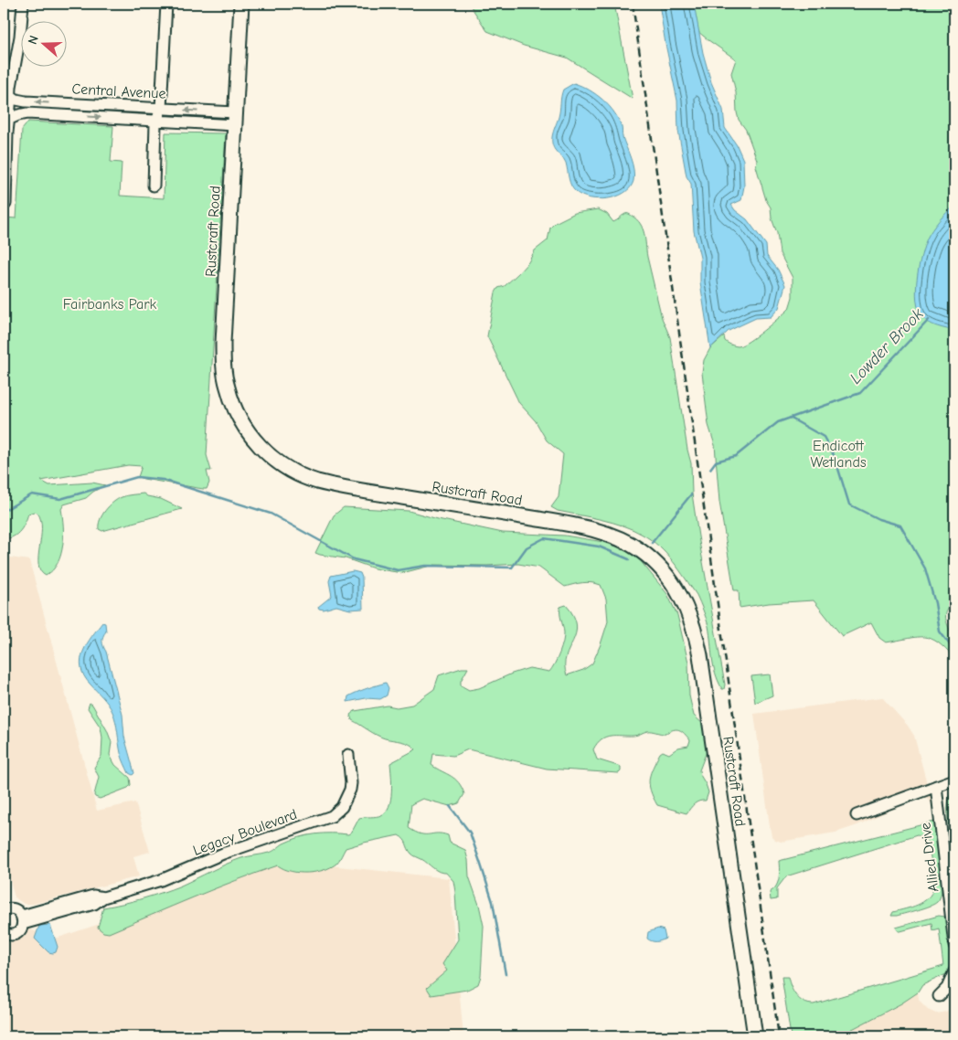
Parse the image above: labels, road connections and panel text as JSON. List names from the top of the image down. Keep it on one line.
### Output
{"streets":{"main road":["Rustcraft Road"],"street":["Central Avenue","Legacy Boulevard","Allied Drive"]},"crossings":[["Central Avenue","Rustcraft Road"]],"water":["Lowder Brook"],"parks":["Fairbanks Park","Endicott Wetlands"],"north":"left"}
